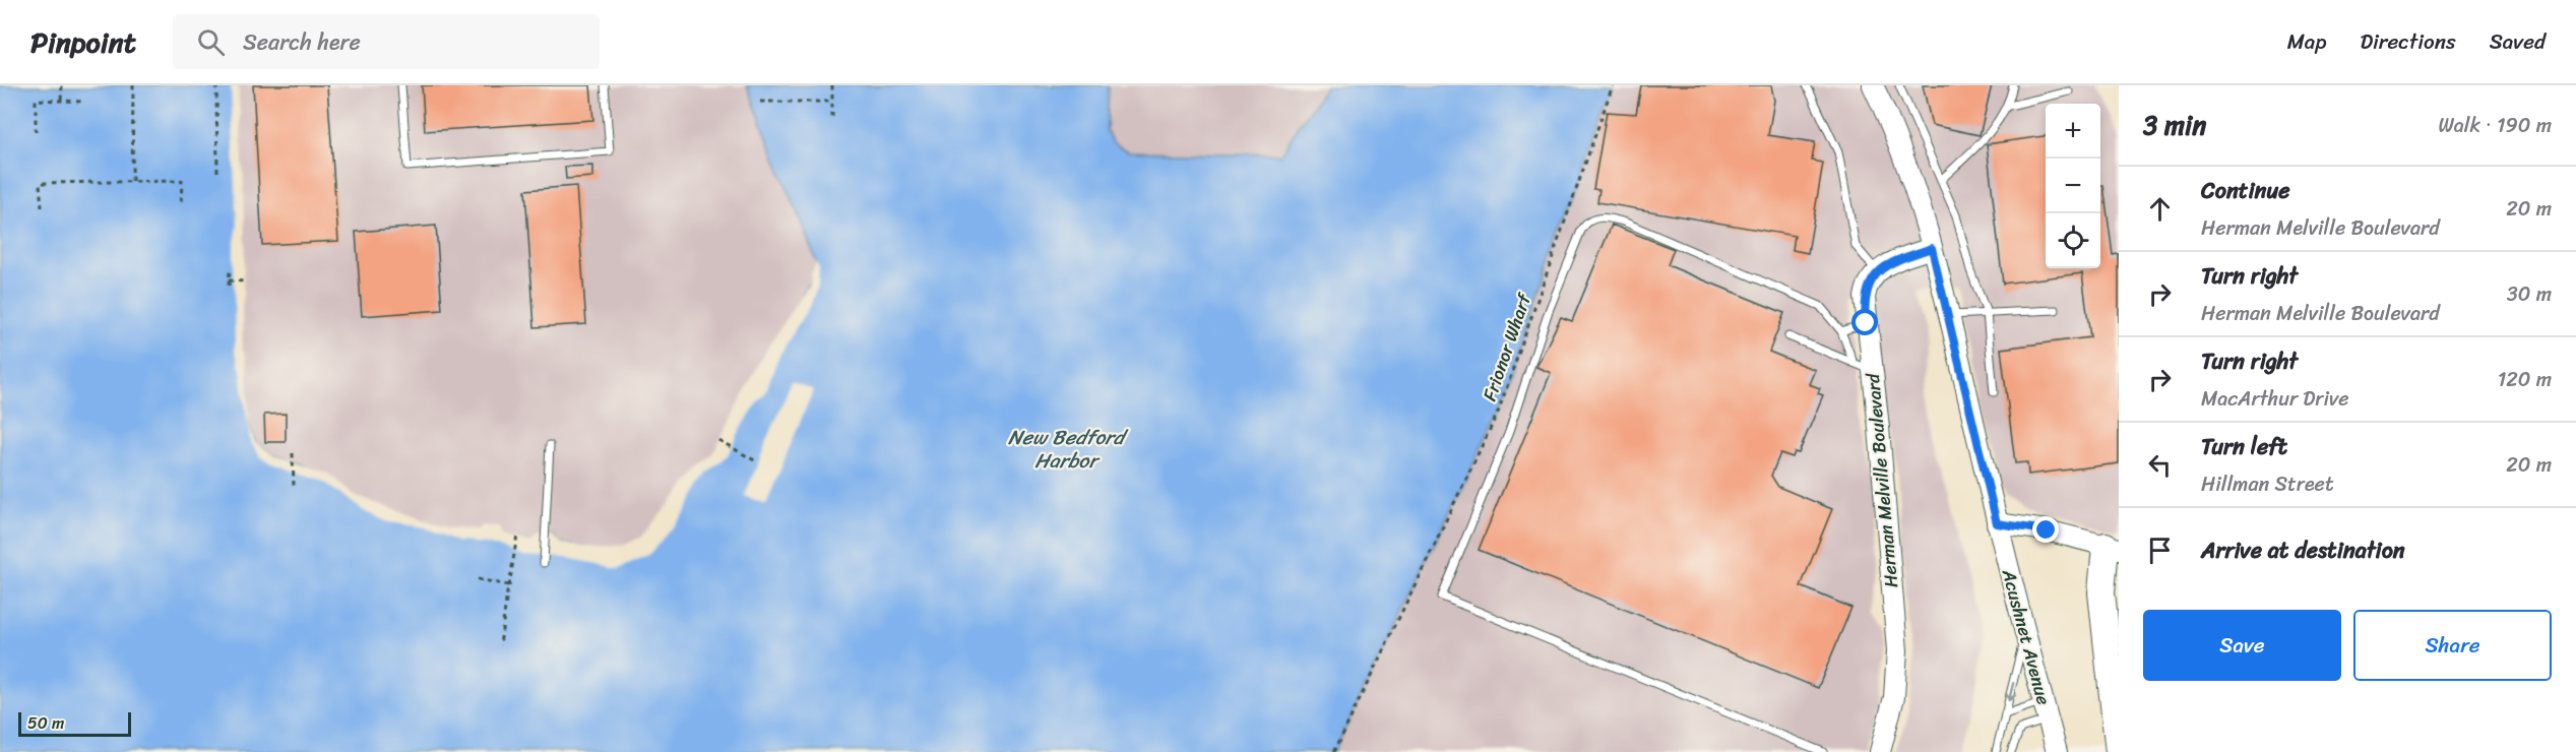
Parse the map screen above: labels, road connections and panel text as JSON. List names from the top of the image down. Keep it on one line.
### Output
{"streets":{"street":["Herman Melville Boulevard","Acushnet Avenue"],"path":["Frionor Wharf"]},"water":["New Bedford Harbor"],"scale_bar":"50 m","page":{"header":"Pinpoint","search":"Search here","nav":["Map","Directions","Saved"],"heading":["3 min","Walk · 190 m"],"map_buttons":["+","−"],"list":[["Continue","Herman Melville Boulevard","20 m"],["Turn right","Herman Melville Boulevard","30 m"],["Turn right","MacArthur Drive","120 m"],["Turn left","Hillman Street","20 m"],"Arrive at destination"],"buttons":["Save","Share"],"scale":"50 m"}}
